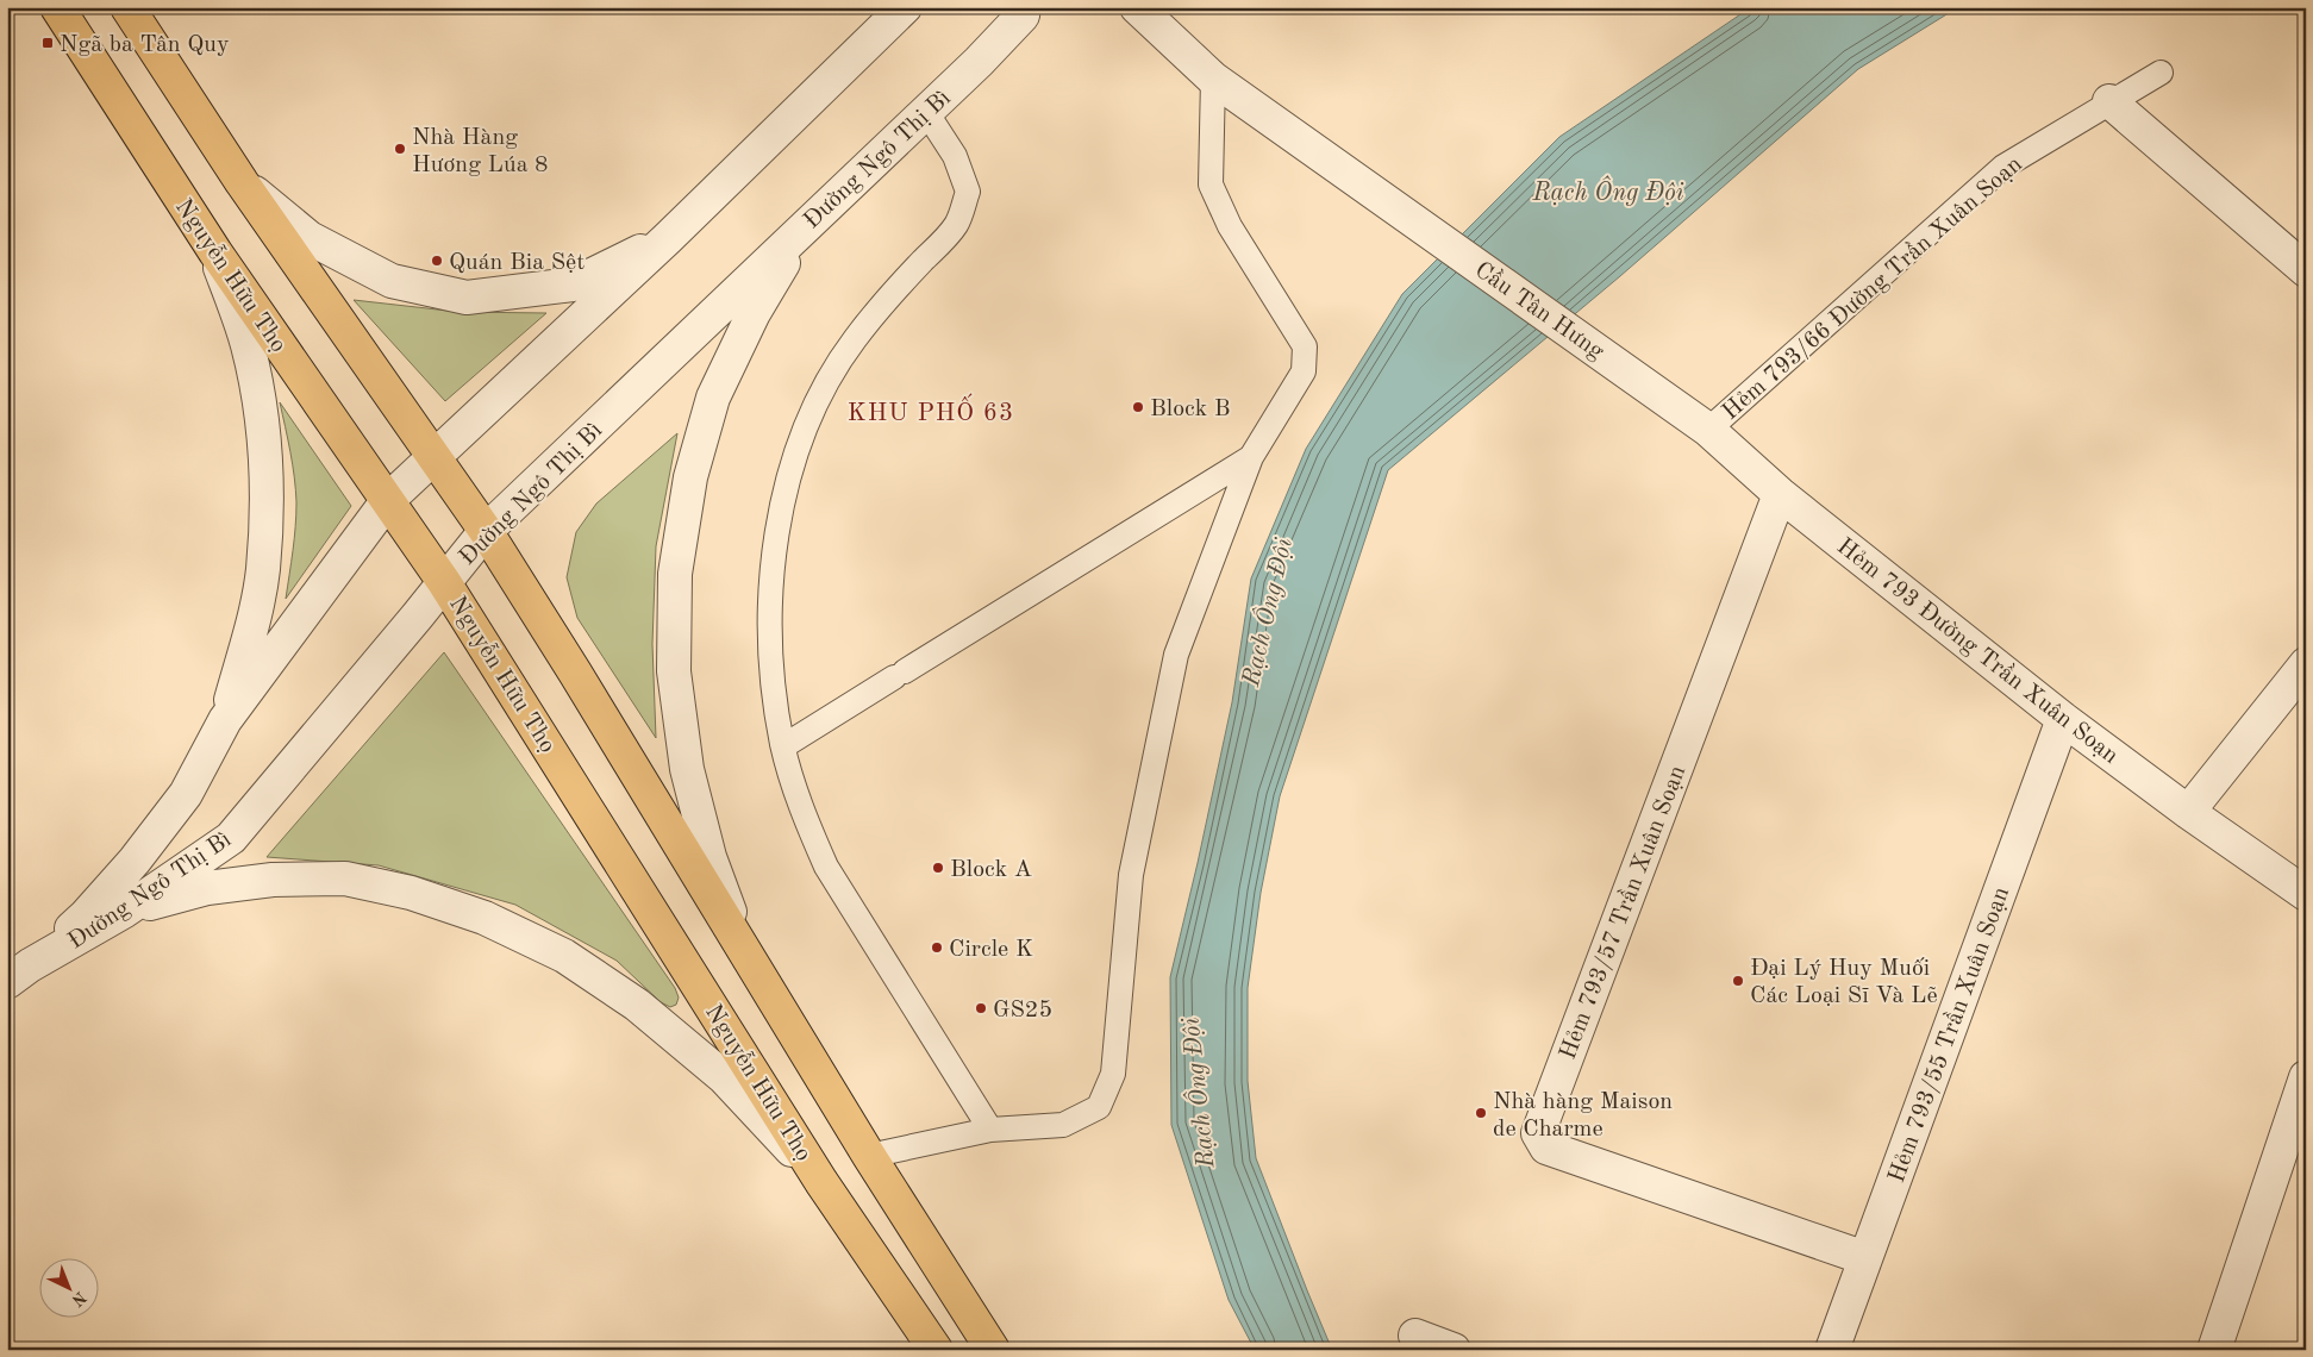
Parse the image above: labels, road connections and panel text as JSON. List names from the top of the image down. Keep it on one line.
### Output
{"streets":{"main road":["Nguyễn Hữu Thọ"],"street":["Đường Ngô Thị Bì","Cầu Tân Hưng","Hẻm 793 Đường Trần Xuân Soạn","Hẻm 793/57 Trần Xuân Soạn","Hẻm 793/55 Trần Xuân Soạn"],"lane":["Hẻm 793/66 Đường Trần Xuân Soạn"]},"crossings":[["Đường Ngô Thị Bì","Nguyễn Hữu Thọ"],["Hẻm 793/66 Đường Trần Xuân Soạn","Hẻm 793 Đường Trần Xuân Soạn"],["Cầu Tân Hưng","Hẻm 793 Đường Trần Xuân Soạn"],["Hẻm 793 Đường Trần Xuân Soạn","Hẻm 793/57 Trần Xuân Soạn"],["Hẻm 793 Đường Trần Xuân Soạn","Hẻm 793/55 Trần Xuân Soạn"],["Hẻm 793/57 Trần Xuân Soạn","Hẻm 793/55 Trần Xuân Soạn"]],"districts":["KHU PHỐ 63"],"water":["Rạch Ông Đội"],"places":{"transit":["Ngã ba Tân Quy"],"other":["Nhà Hàng Hương Lúa 8","Quán Bia Sệt","Block B","Block A","Circle K","Đại Lý Huy Muối Các Loại Sĩ Và Lẽ","GS25","Nhà hàng Maison de Charme"]},"north":"bottom right"}
